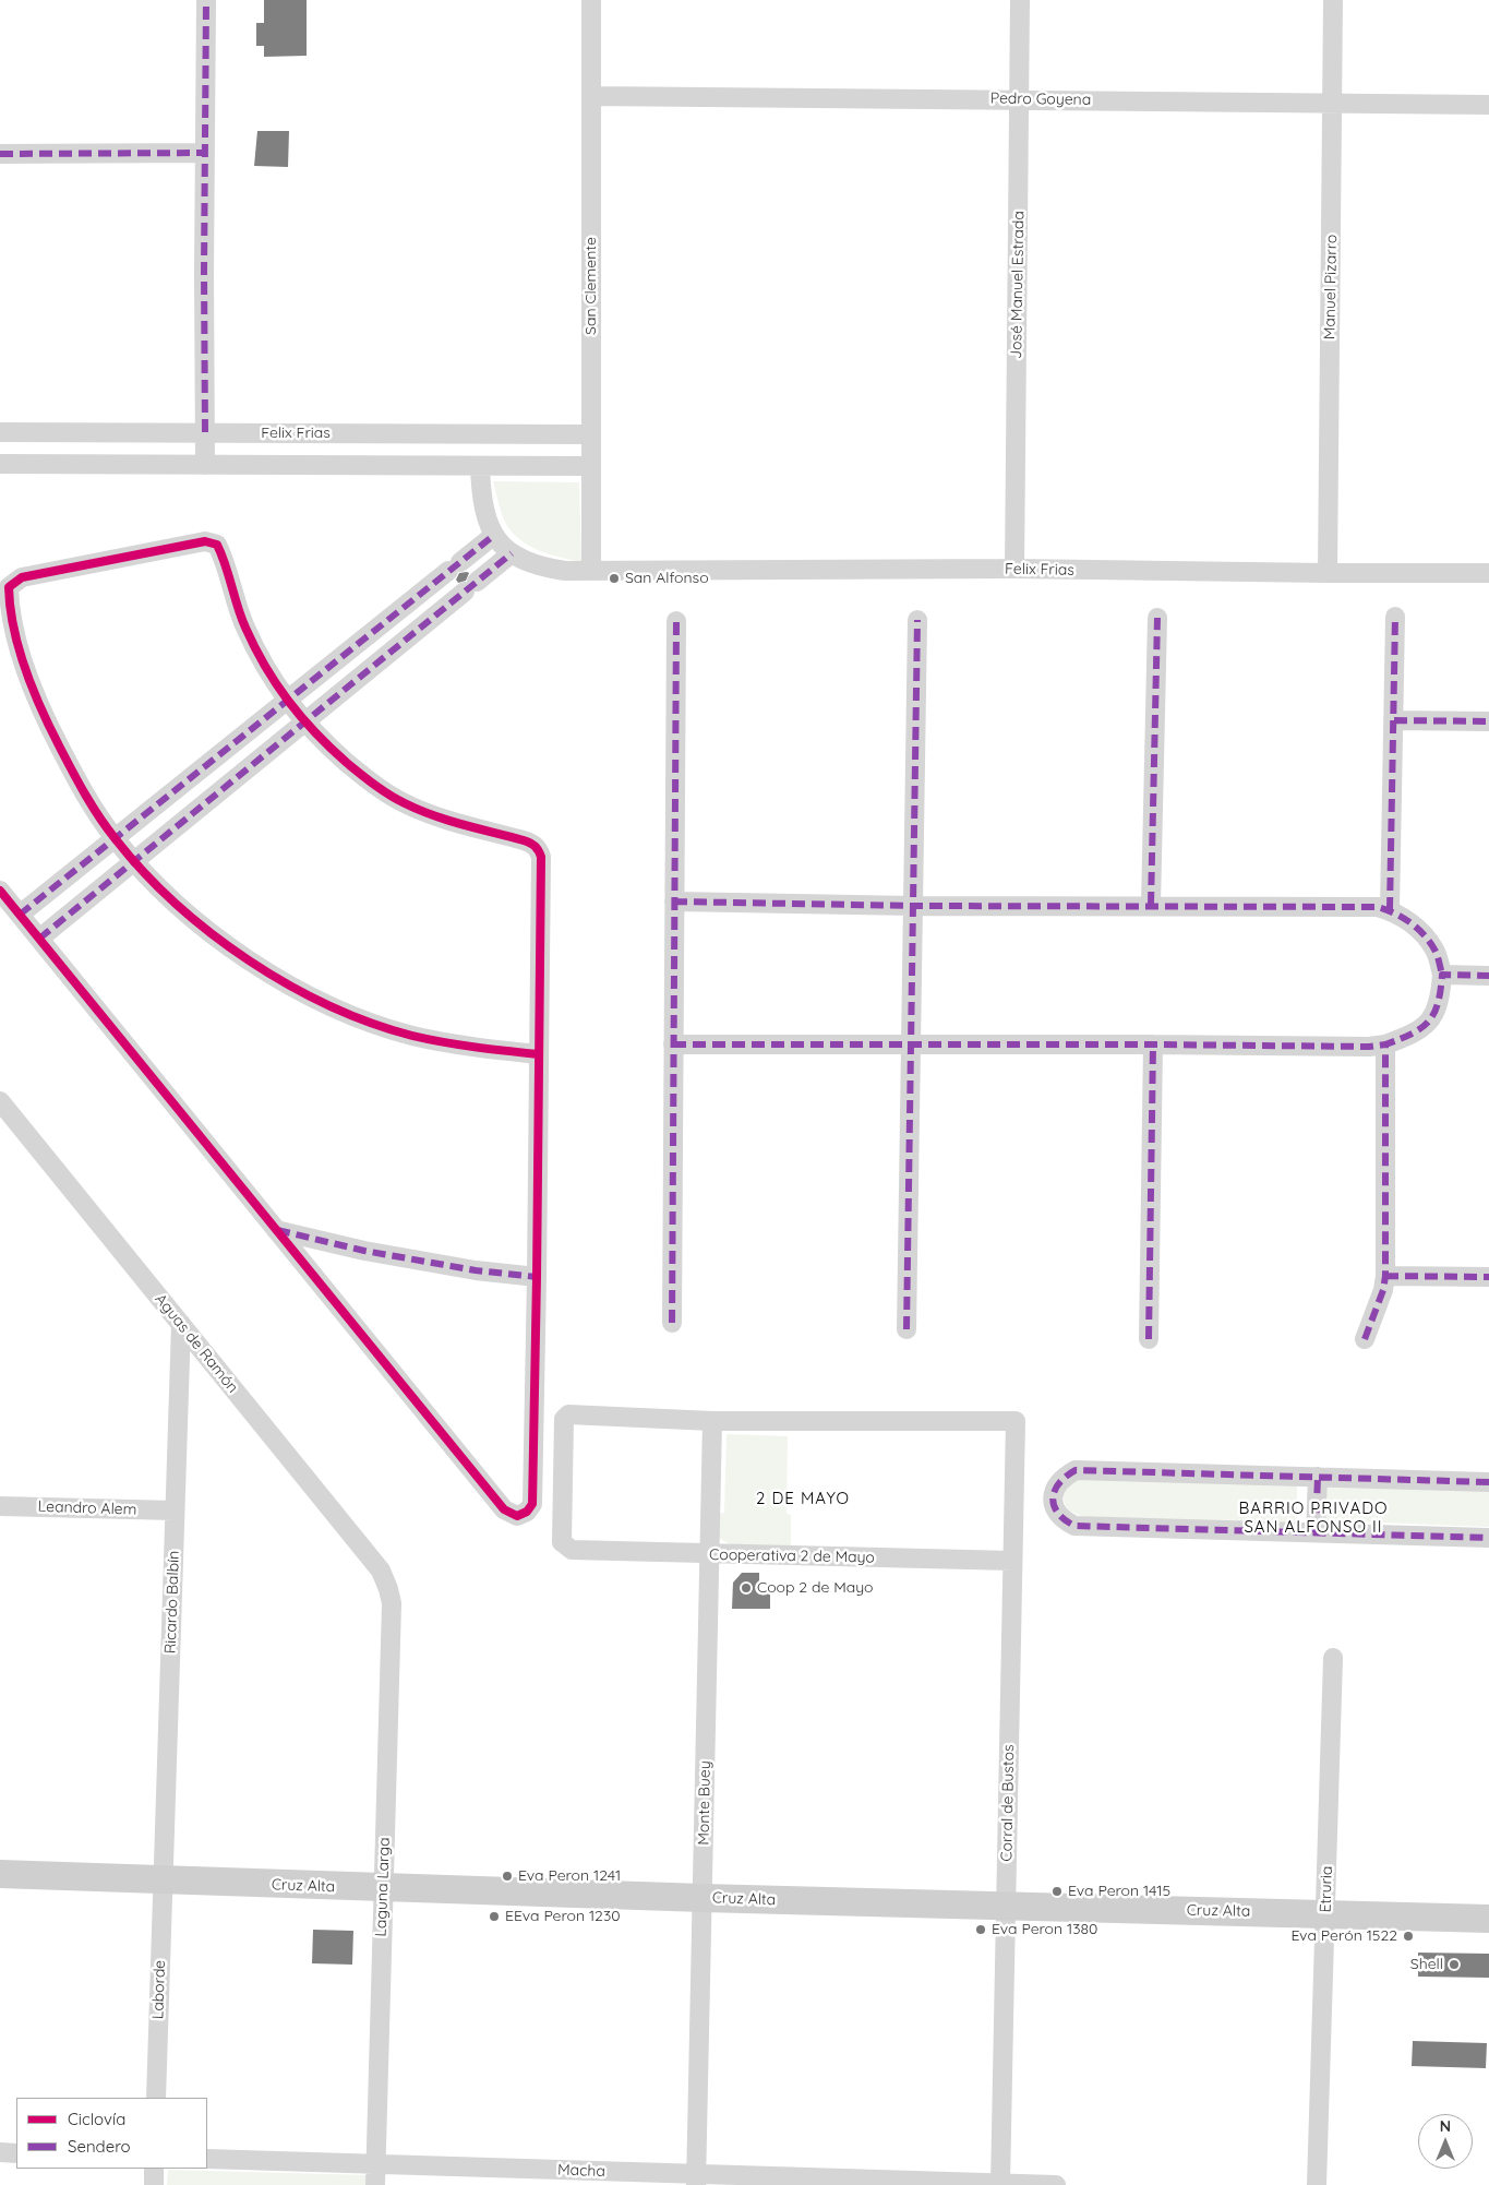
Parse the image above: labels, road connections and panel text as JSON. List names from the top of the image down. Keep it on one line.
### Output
{"streets":{"main road":["Cruz Alta"],"street":["Pedro Goyena","José Manuel Estrada","San Clemente","Manuel Pizarro","Felix Frias","Aguas de Ramón","Leandro Alem","Cooperativa 2 de Mayo","Ricardo Balbín","Monte Buey","Corral de Bustos","Laguna Larga","Etruria","Laborde","Macha"]},"crossings":[["Pedro Goyena","José Manuel Estrada"],["Pedro Goyena","San Clemente"],["Pedro Goyena","Manuel Pizarro"],["José Manuel Estrada","Felix Frias"],["San Clemente","Felix Frias"],["Manuel Pizarro","Felix Frias"],["Aguas de Ramón","Ricardo Balbín"],["Aguas de Ramón","Laguna Larga"],["Leandro Alem","Ricardo Balbín"],["Cooperativa 2 de Mayo","Monte Buey"],["Cooperativa 2 de Mayo","Corral de Bustos"],["Ricardo Balbín","Cruz Alta"],["Ricardo Balbín","Laborde"],["Monte Buey","Corral de Bustos"],["Monte Buey","Cruz Alta"],["Monte Buey","Macha"],["Corral de Bustos","Cruz Alta"],["Corral de Bustos","Macha"],["Cruz Alta","Laguna Larga"],["Cruz Alta","Etruria"],["Cruz Alta","Laborde"],["Laguna Larga","Macha"]],"districts":["2 DE MAYO","BARRIO PRIVADO SAN ALFONSO II"],"places":["San Alfonso","Coop 2 de Mayo","Eva Peron 1241","Eva Peron 1415","EEva Peron 1230","Eva Peron 1380","Eva Perón 1522","Shell"],"legend":["Ciclovía","Sendero"],"north":"top"}
